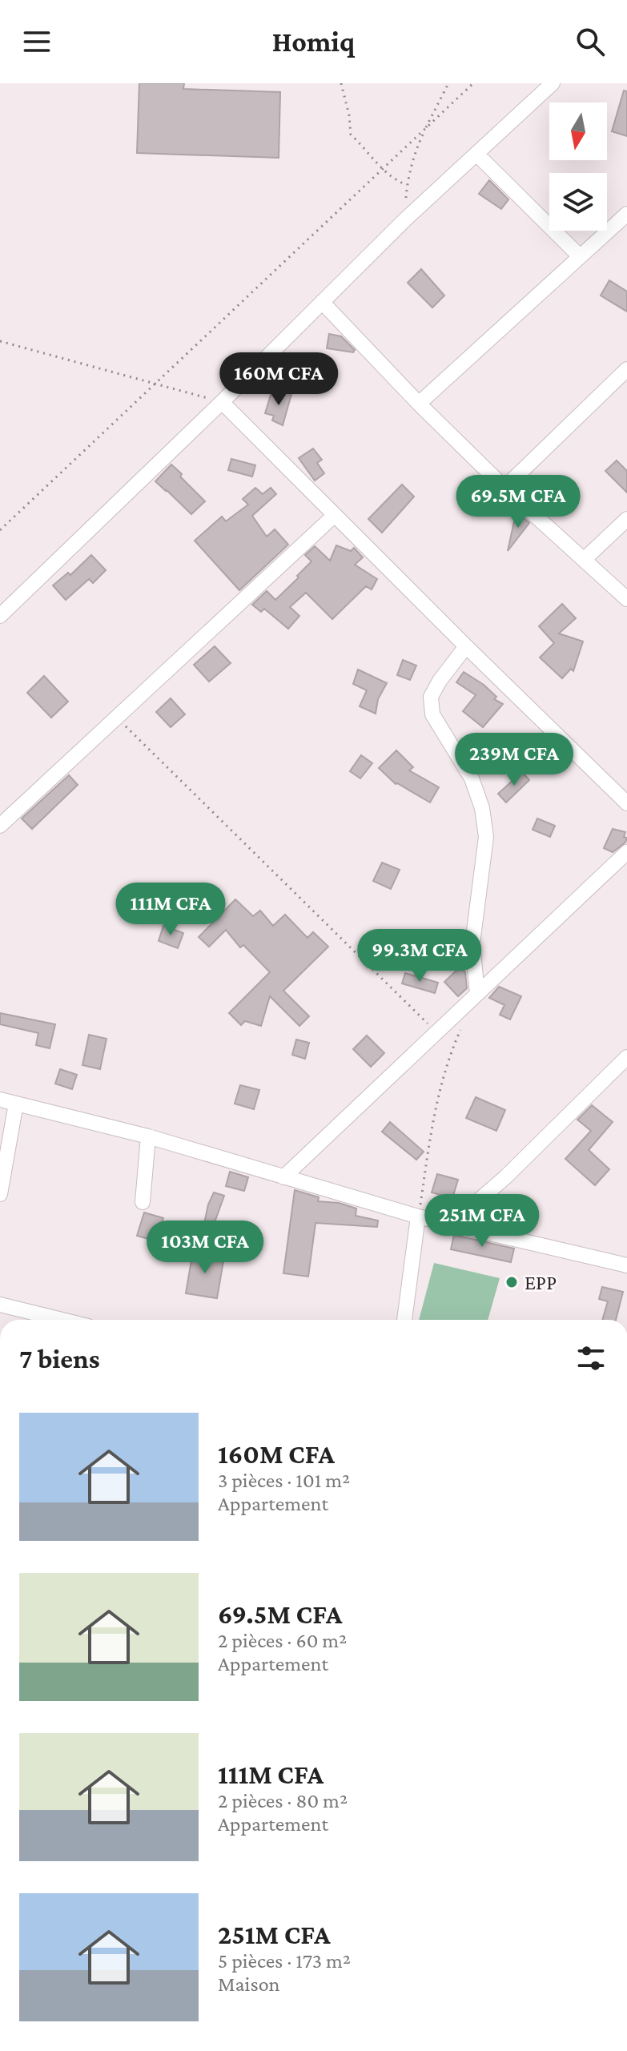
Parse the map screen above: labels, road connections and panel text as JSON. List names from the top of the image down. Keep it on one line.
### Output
{"places":["EPP"],"north":"bottom","page":{"header":"Homiq","price":["160M CFA","69.5M CFA","239M CFA","111M CFA","99.3M CFA","251M CFA","103M CFA"],"heading":"7 biens","list":[{"name":"160M CFA","note":"3 pièces · 101 m² · Appartement"},{"name":"69.5M CFA","note":"2 pièces · 60 m² · Appartement"},{"name":"111M CFA","note":"2 pièces · 80 m² · Appartement"},{"name":"251M CFA","note":"5 pièces · 173 m² · Maison"}]}}
